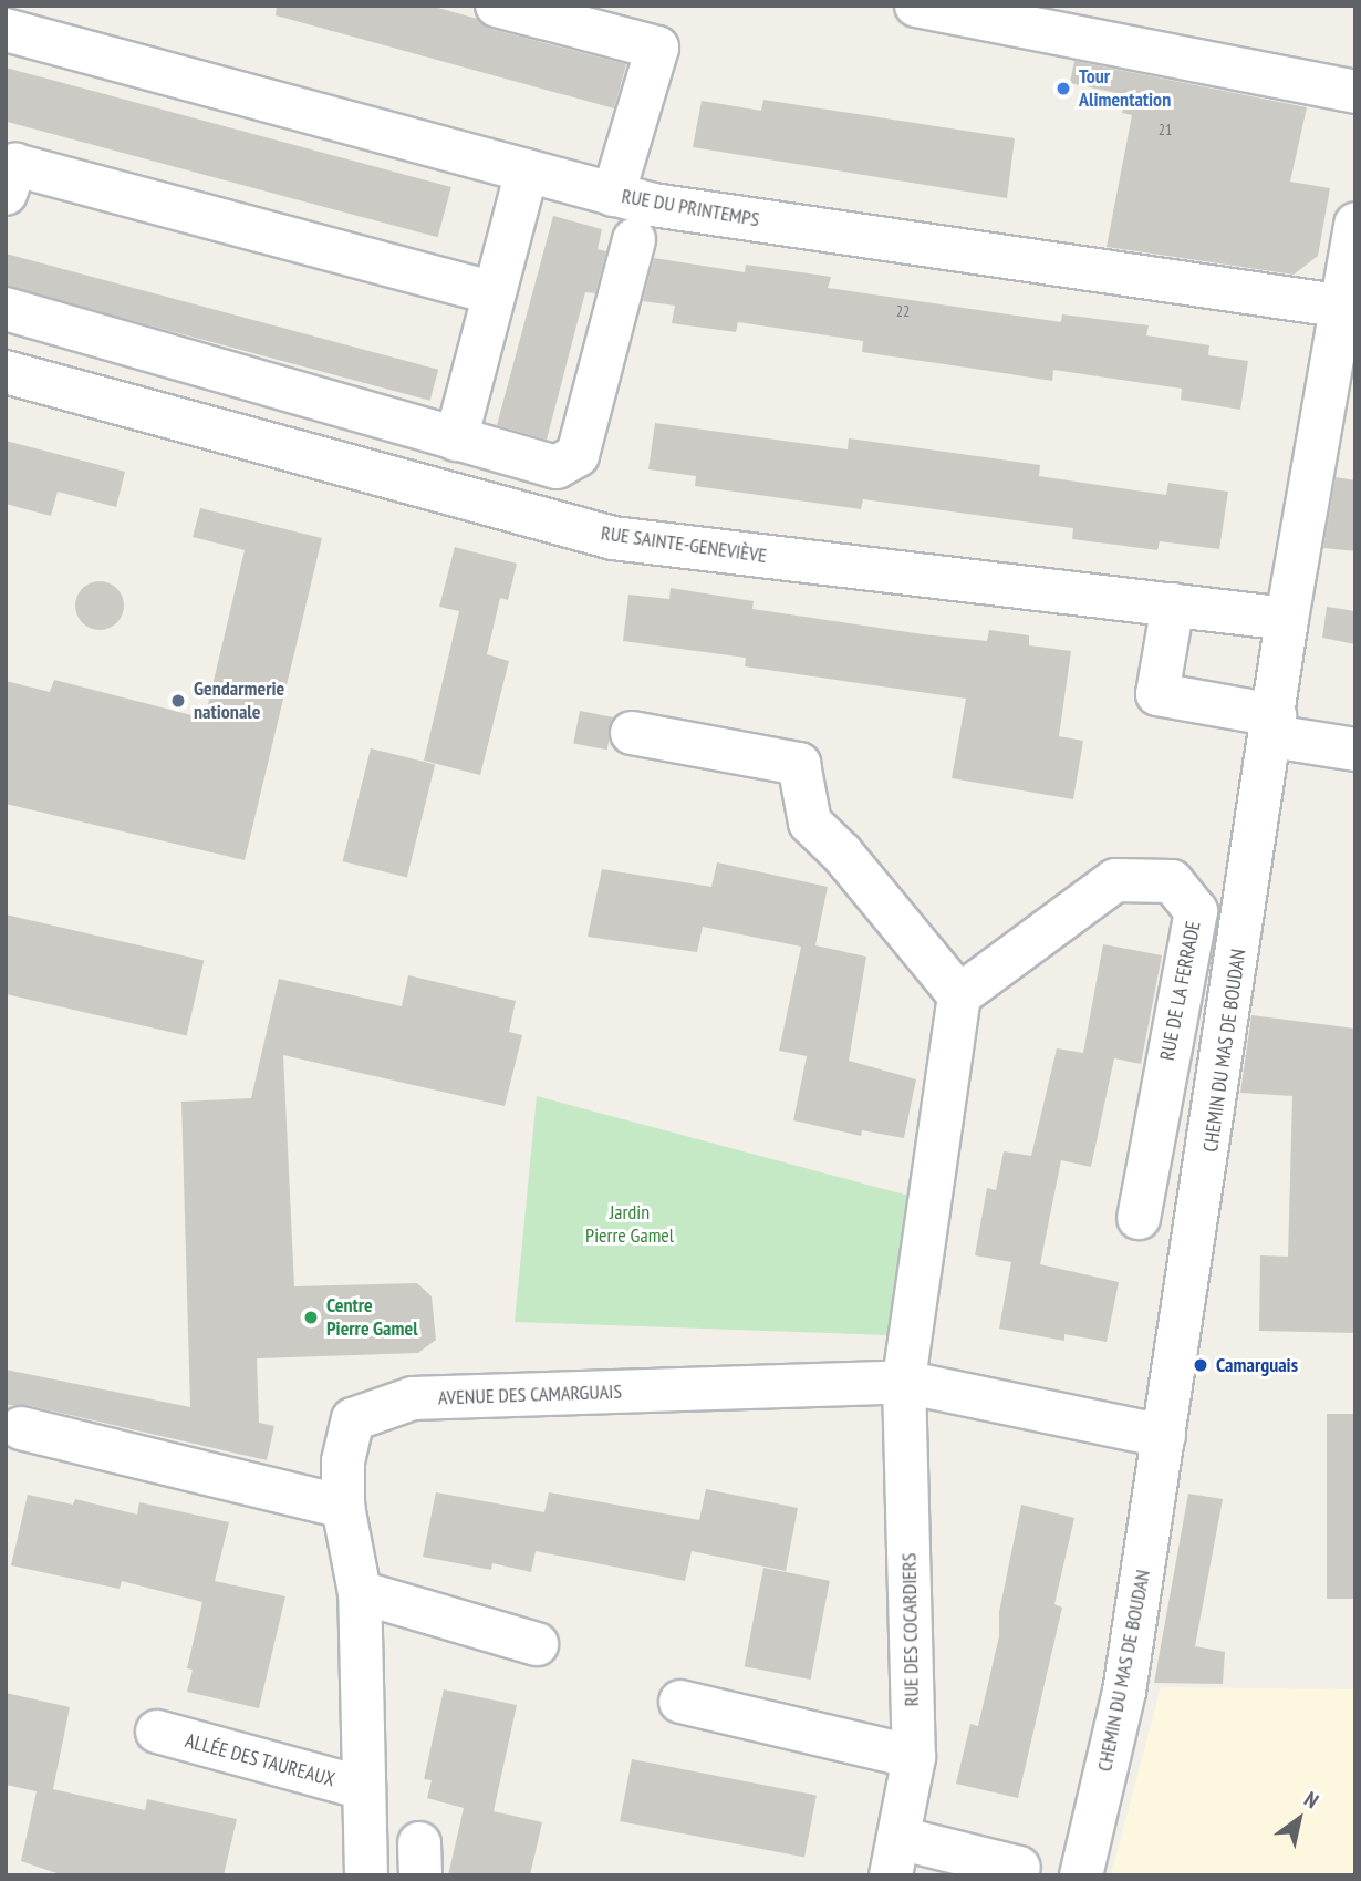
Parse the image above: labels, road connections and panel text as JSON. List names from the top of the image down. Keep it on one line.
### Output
{"streets":{"street":["RUE DU PRINTEMPS","RUE SAINTE-GENEVIÈVE","RUE DE LA FERRADE","CHEMIN DU MAS DE BOUDAN","AVENUE DES CAMARGUAIS","RUE DES COCARDIERS","ALLÉE DES TAUREAUX"]},"crossings":[["RUE DU PRINTEMPS","CHEMIN DU MAS DE BOUDAN"],["RUE SAINTE-GENEVIÈVE","CHEMIN DU MAS DE BOUDAN"],["CHEMIN DU MAS DE BOUDAN","AVENUE DES CAMARGUAIS"],["AVENUE DES CAMARGUAIS","RUE DES COCARDIERS"],["AVENUE DES CAMARGUAIS","ALLÉE DES TAUREAUX"]],"parks":["Jardin Pierre Gamel"],"places":["Tour Alimentation","Gendarmerie nationale","Centre Pierre Gamel","Camarguais"],"house_numbers":["21","22"],"north":"top right"}
